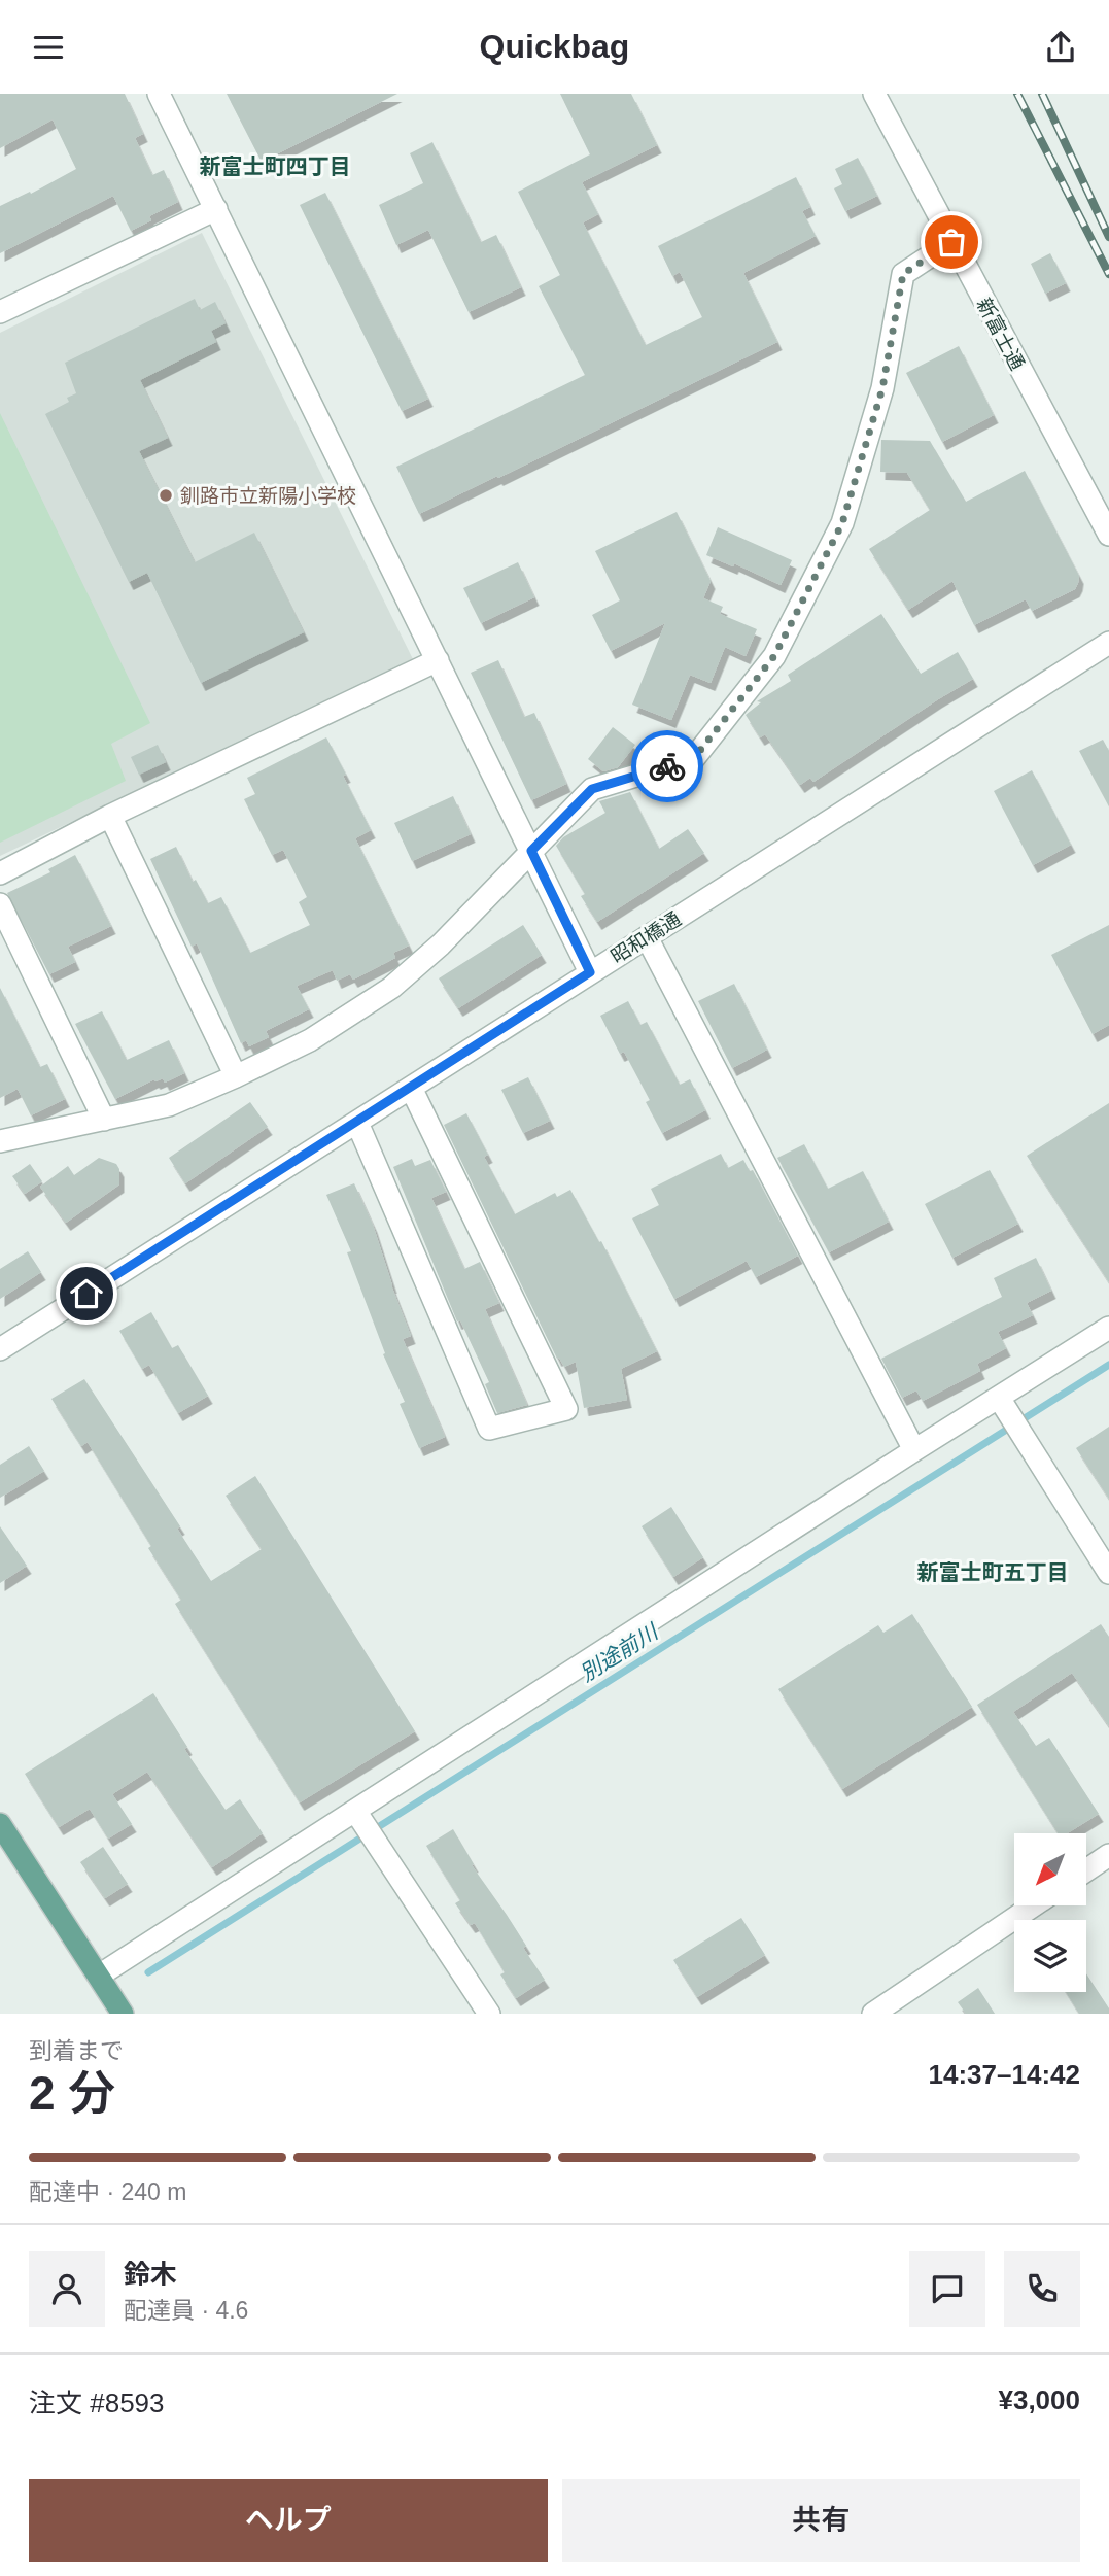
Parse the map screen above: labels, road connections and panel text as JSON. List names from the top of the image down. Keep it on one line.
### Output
{"streets":{"street":["新富士通","昭和橋通"]},"districts":["新富士町四丁目","新富士町五丁目"],"water":["別途前川"],"places":["釧路市立新陽小学校"],"north":"bottom left","page":{"header":"Quickbag","heading":["2 分","到着まで","14:37–14:42"],"panel":["鈴木","配達員 · 4.6","注文 #8593","¥3,000"],"bar":"配達中 · 240 m","buttons":["ヘルプ","共有"]}}
